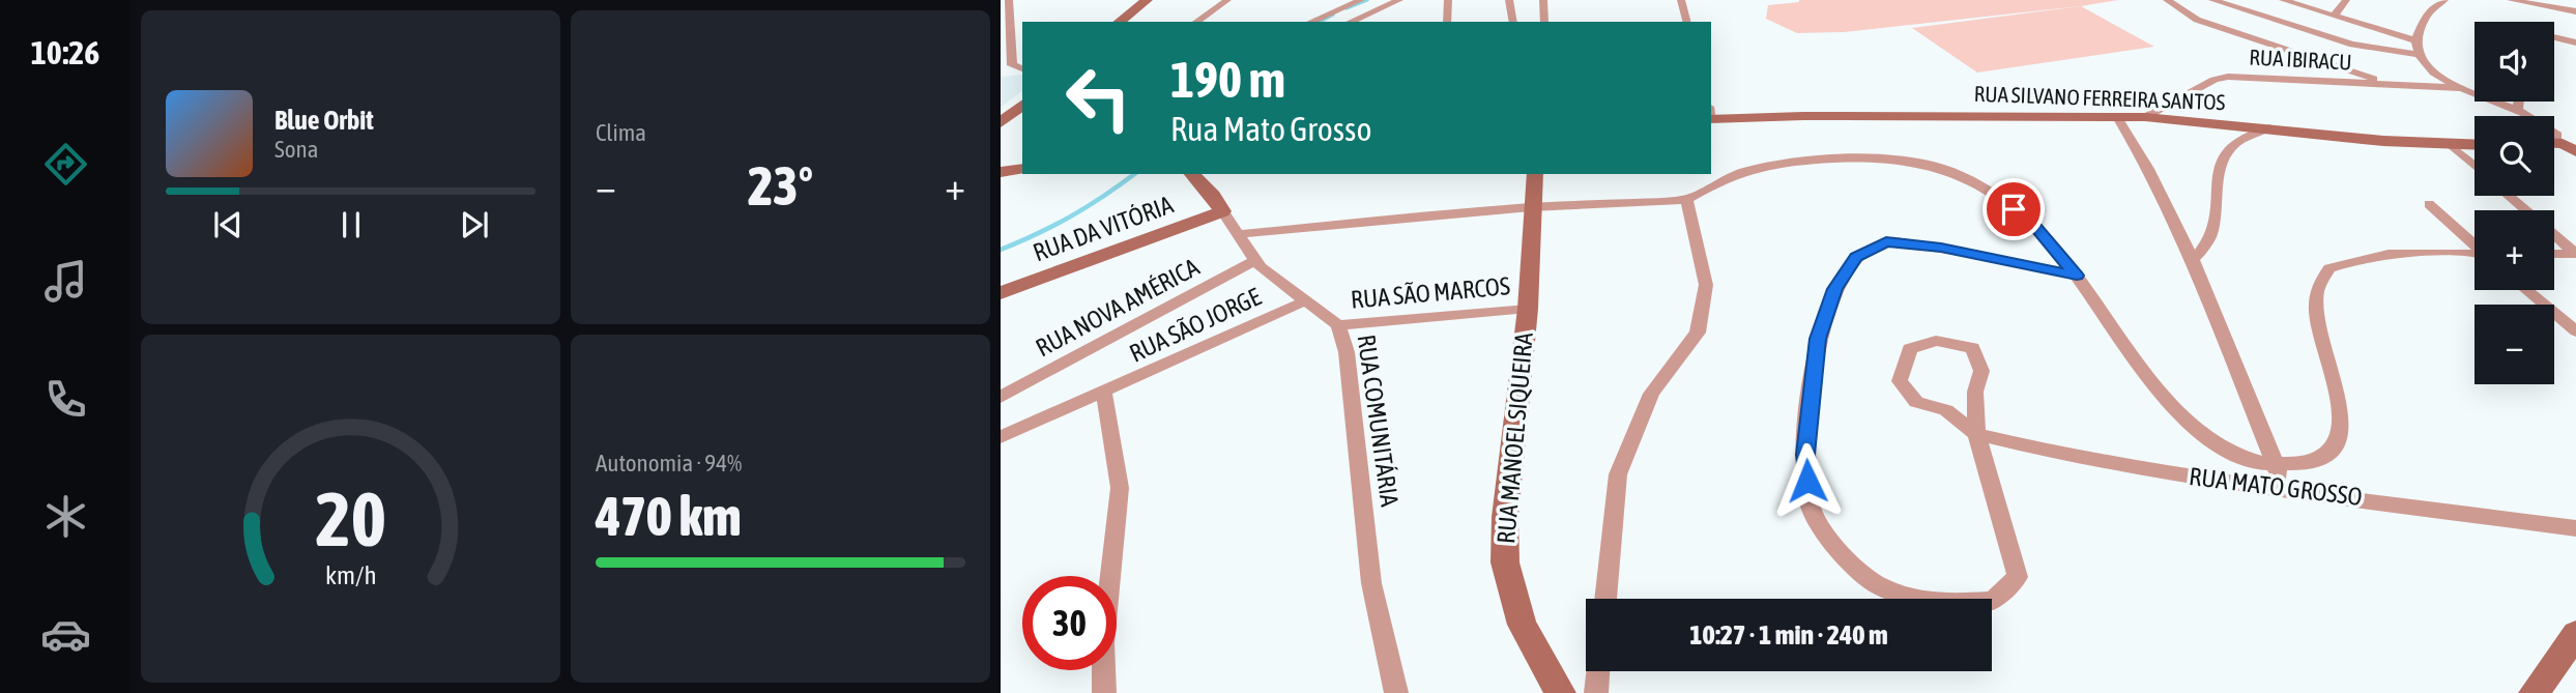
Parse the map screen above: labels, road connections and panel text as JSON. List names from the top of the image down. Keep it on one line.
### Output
{"streets":{"street":["RUA IBIRACU","RUA SILVANO FERREIRA SANTOS","RUA DA VITÓRIA","RUA SÃO MARCOS","RUA NOVA AMÉRICA","RUA SÃO JORGE","RUA COMUNITÁRIA","RUA MANOEL SIQUEIRA","RUA MATO GROSSO"]},"crossings":[["RUA IBIRACU","RUA SILVANO FERREIRA SANTOS"],["RUA DA VITÓRIA","RUA COMUNITÁRIA"],["RUA SÃO MARCOS","RUA COMUNITÁRIA"],["RUA SÃO MARCOS","RUA MANOEL SIQUEIRA"],["RUA NOVA AMÉRICA","RUA COMUNITÁRIA"],["RUA SÃO JORGE","RUA COMUNITÁRIA"]],"page":{"tabs":"10:26","tile":["Clima",["Autonomia · 94%","470 km"]],"map_buttons":["+","−"],"turn":["190 m","Rua Mato Grosso"],"song":["Blue Orbit","Sona"],"heat":["−","23°","+"],"limit":"30","trip":"10:27 · 1 min · 240 m","gauge":["20","km/h"]}}
